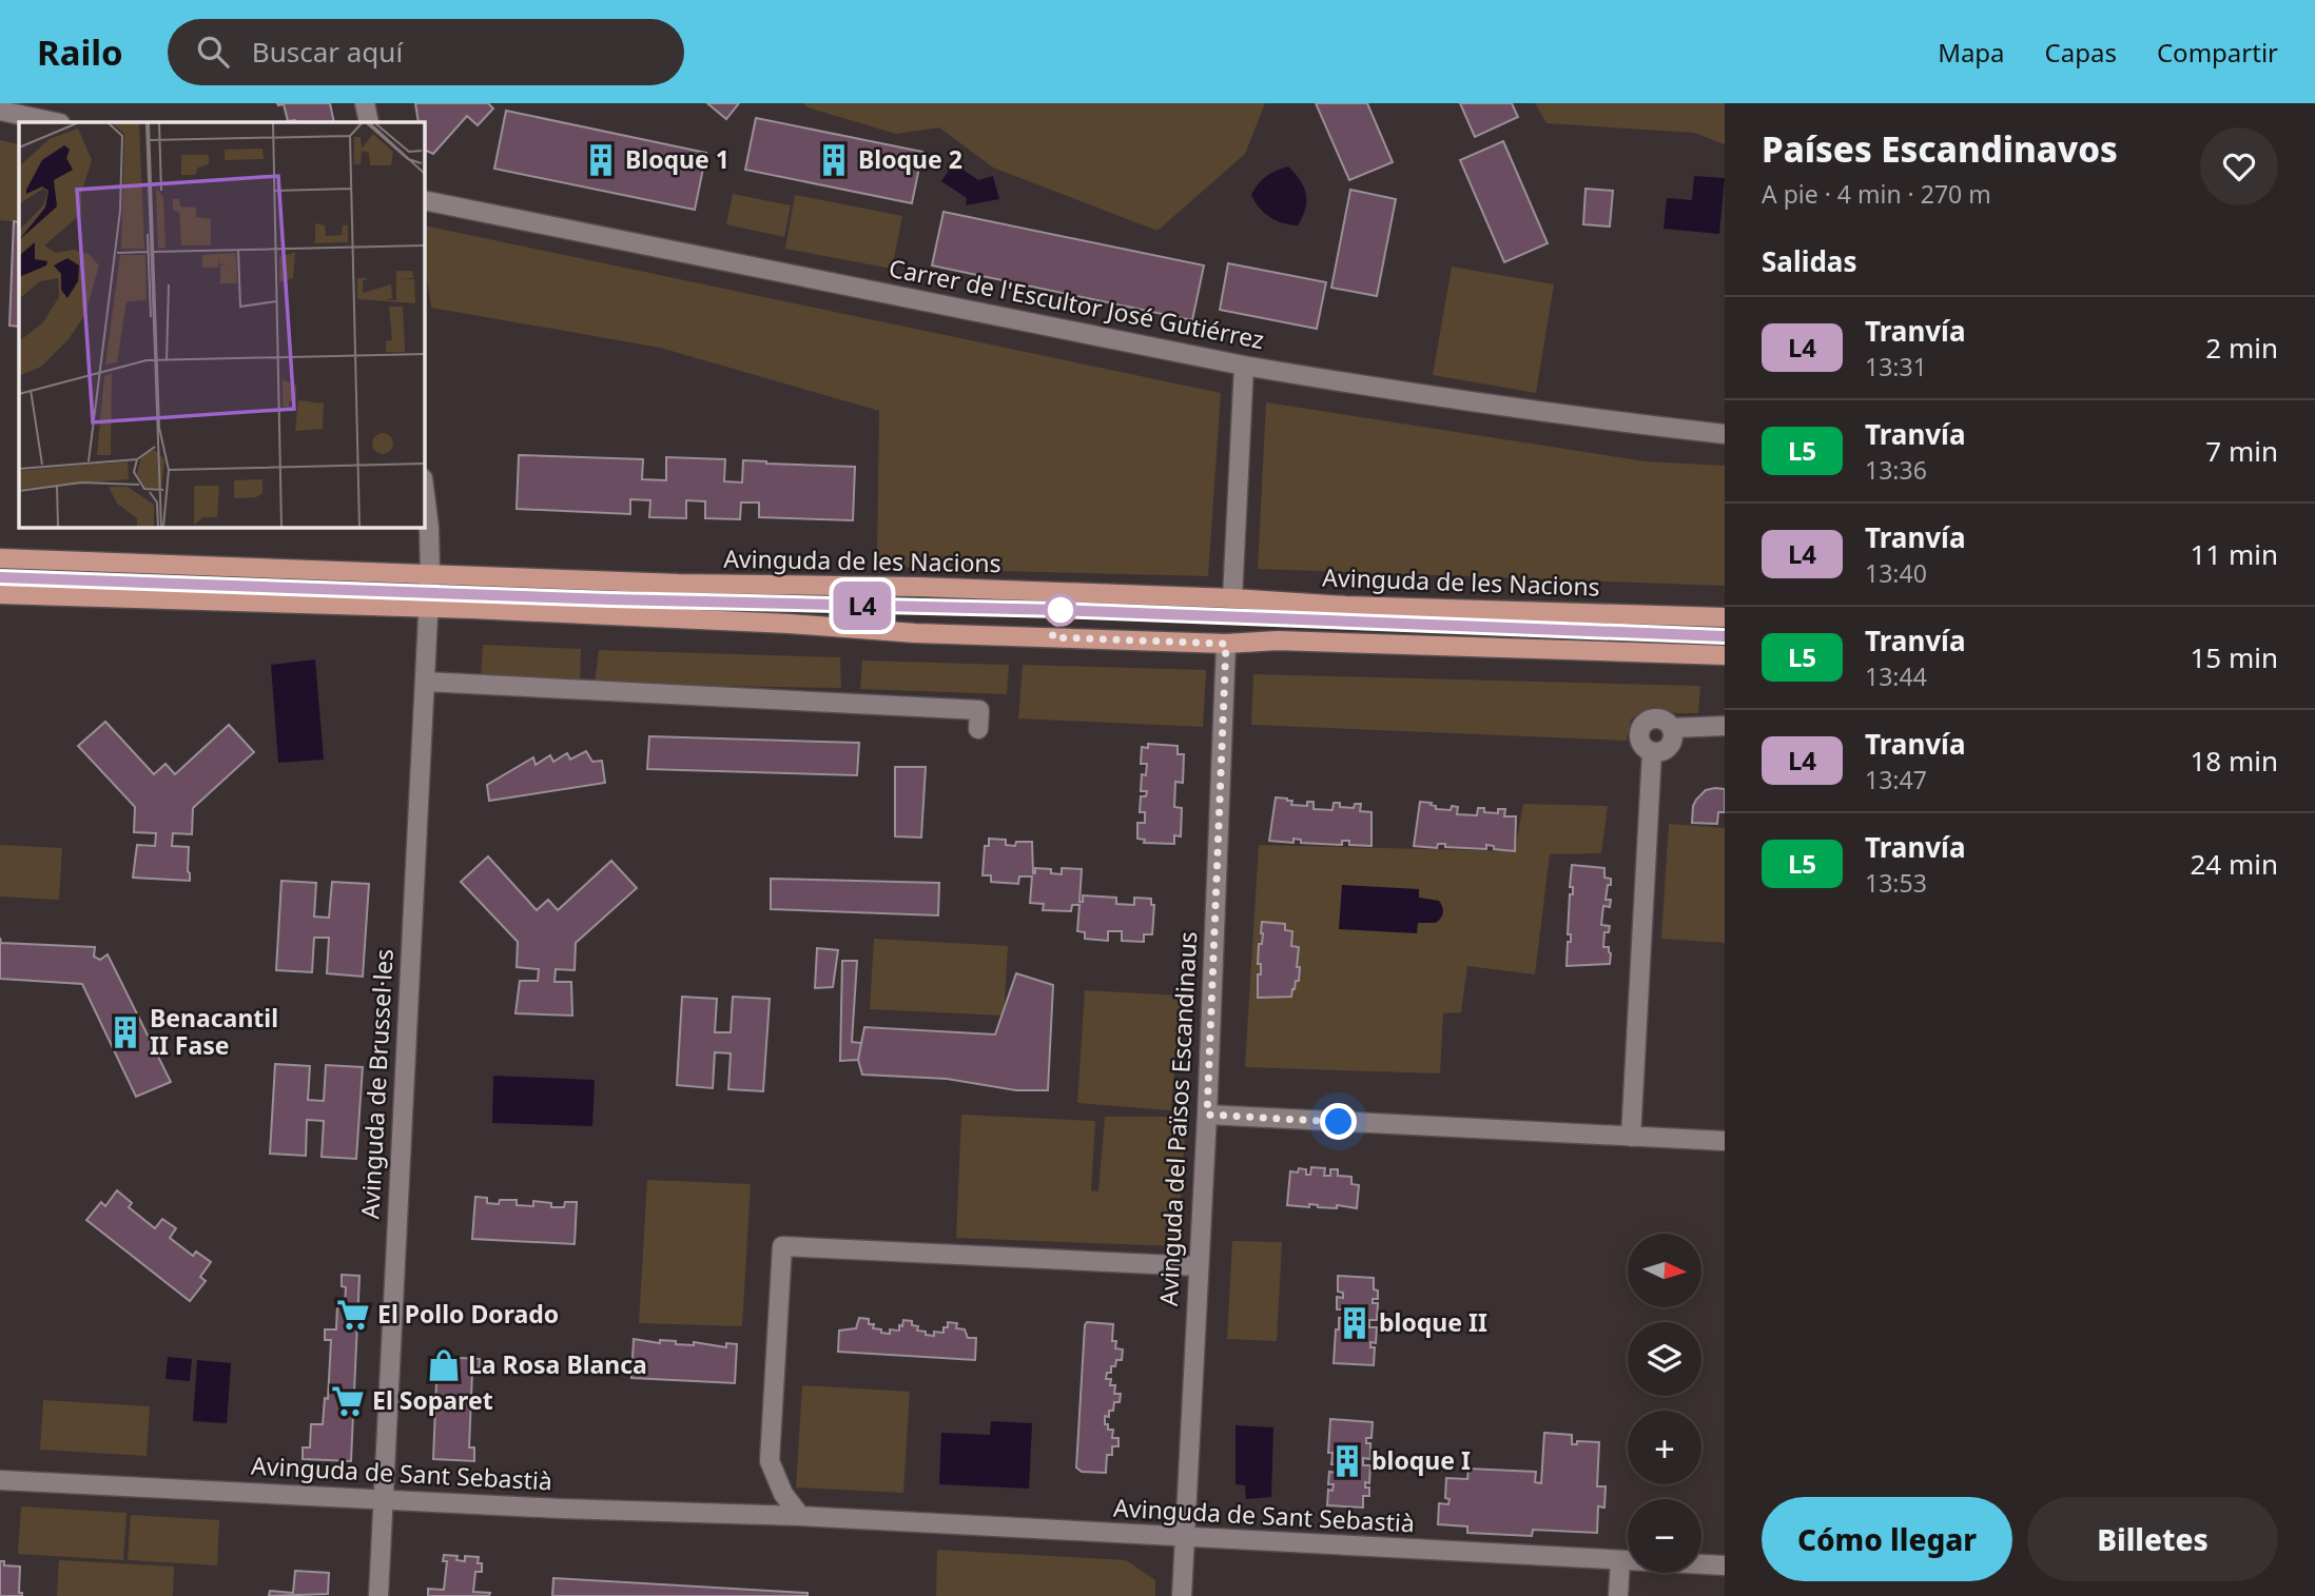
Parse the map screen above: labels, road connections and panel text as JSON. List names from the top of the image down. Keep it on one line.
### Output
{"streets":{"main road":["Avinguda de les Nacions"],"street":["Carrer de l'Escultor José Gutiérrez","Avinguda de Brussel·les","Avinguda del Països Escandinaus","Avinguda de Sant Sebastià"]},"crossings":[["Avinguda de les Nacions","Avinguda de Brussel·les"],["Avinguda de Brussel·les","Avinguda de Sant Sebastià"],["Avinguda del Països Escandinaus","Avinguda de Sant Sebastià"]],"places":{"building":["Bloque 1","Bloque 2","Benacantil II Fase","bloque II","bloque I"],"supermarket":["El Pollo Dorado","El Soparet"],"shop":["La Rosa Blanca"]},"lines":["tram line L4"],"north":"right","page":{"header":"Railo","search":"Buscar aquí","nav":["Mapa","Capas","Compartir"],"on_map":"L4","heading":[["Países Escandinavos","A pie · 4 min · 270 m"],"Salidas"],"list":[{"mark":"L4","name":"Tranvía","note":"13:31","value":"2 min"},{"mark":"L5","name":"Tranvía","note":"13:36","value":"7 min"},{"mark":"L4","name":"Tranvía","note":"13:40","value":"11 min"},{"mark":"L5","name":"Tranvía","note":"13:44","value":"15 min"},{"mark":"L4","name":"Tranvía","note":"13:47","value":"18 min"},{"mark":"L5","name":"Tranvía","note":"13:53","value":"24 min"}],"map_buttons":["+","−"],"buttons":["Cómo llegar","Billetes"]}}
